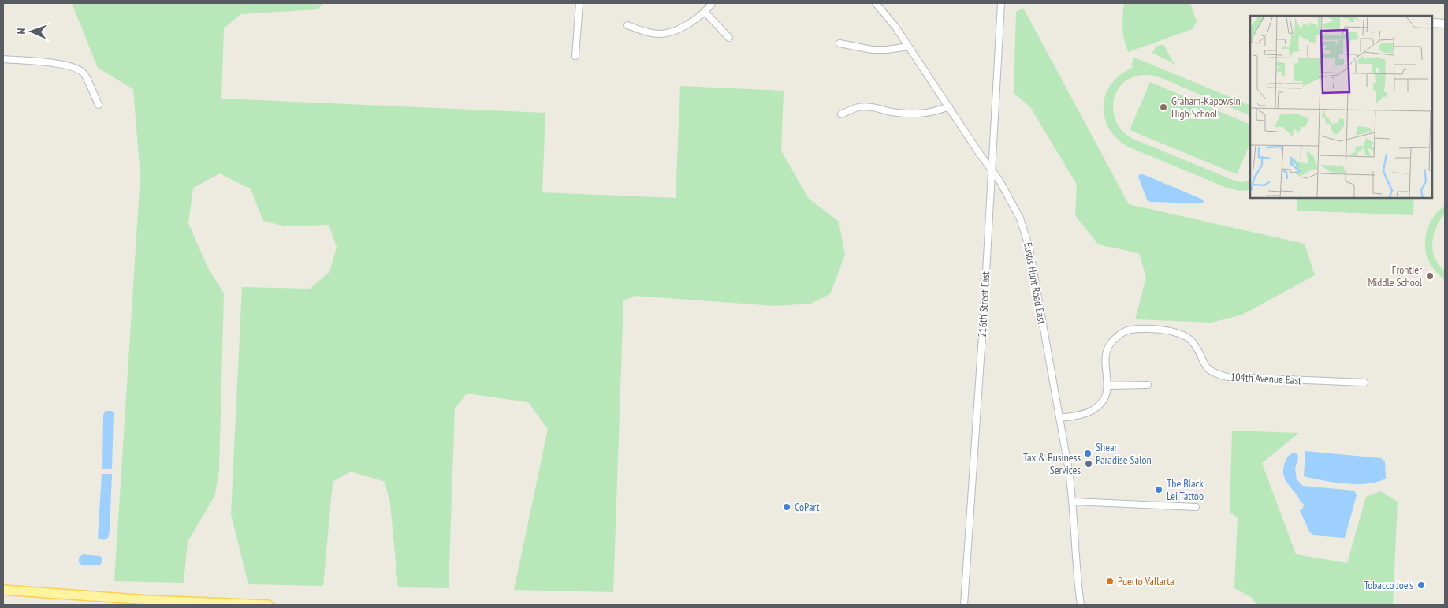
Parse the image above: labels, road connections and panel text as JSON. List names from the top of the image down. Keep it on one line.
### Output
{"streets":{"street":["Eustis Hunt Road East","216th Street East","104th Avenue East"]},"crossings":[["Eustis Hunt Road East","216th Street East"],["Eustis Hunt Road East","104th Avenue East"]],"places":["Graham-Kapowsin High School","Frontier Middle School","Shear Paradise Salon","Tax & Business Services","The Black Lei Tattoo","CoPart","Puerto Vallarta","Tobacco Joe's"],"north":"left"}
